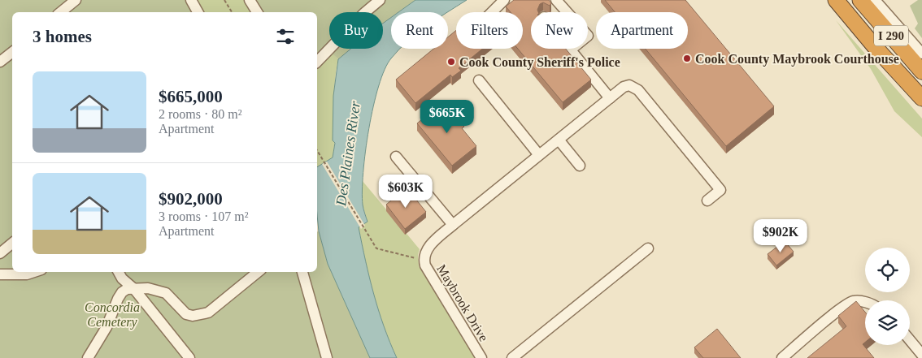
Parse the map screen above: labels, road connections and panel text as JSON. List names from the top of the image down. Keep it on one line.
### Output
{"streets":{"highway":["I 290"],"street":["Maybrook Drive"]},"water":["Des Plaines River"],"parks":["Concordia Cemetery"],"places":["Cook County Maybrook Courthouse","Cook County Sheriff's Police"],"page":{"chip":["Buy","Rent","Filters","New","Apartment"],"heading":"3 homes","list":[{"name":"$665,000","note":"2 rooms · 80 m² · Apartment"},{"name":"$902,000","note":"3 rooms · 107 m² · Apartment"}],"price":["$665K","$603K","$902K"]}}
